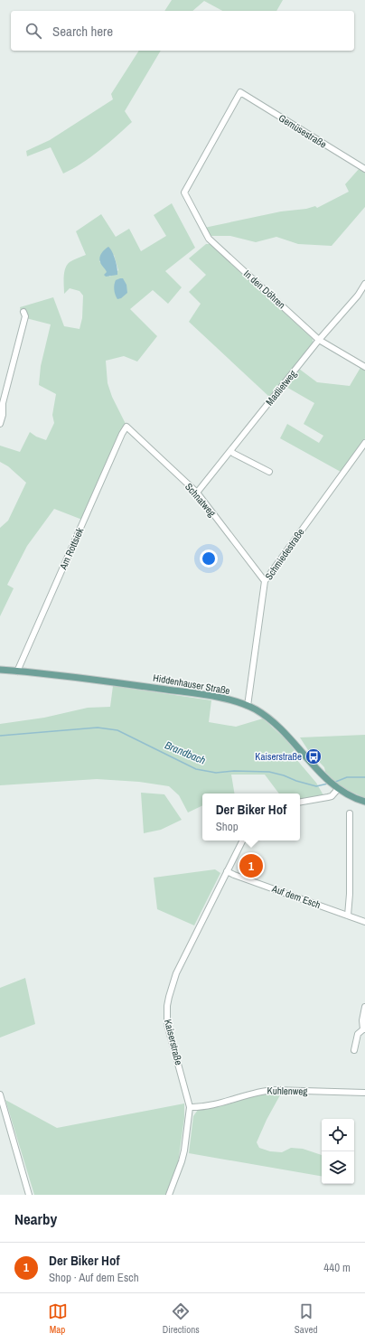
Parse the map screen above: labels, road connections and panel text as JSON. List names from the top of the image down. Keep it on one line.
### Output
{"streets":{"main road":["Hiddenhauser Straße"],"street":["Gemüsestraße","In den Döhren","Madlietweg","Schnatweg","Am Rottsiek","Schmiedestraße","Auf dem Esch","Kaiserstraße","Kuhlenweg"]},"crossings":[["Gemüsestraße","In den Döhren"],["In den Döhren","Madlietweg"],["Madlietweg","Schnatweg"],["Schnatweg","Am Rottsiek"],["Schnatweg","Schmiedestraße"],["Am Rottsiek","Hiddenhauser Straße"],["Schmiedestraße","Hiddenhauser Straße"],["Auf dem Esch","Kaiserstraße"],["Kaiserstraße","Kuhlenweg"]],"water":["Brandbach"],"places":{"bus stop":["Kaiserstraße"]},"page":{"search":"Search here","popup":["Der Biker Hof","Shop"],"pins":"1","heading":"Nearby","list":[{"mark":"1","name":"Der Biker Hof","note":"Shop · Auf dem Esch","value":"440 m"}],"nav":["Map","Directions","Saved"]}}
